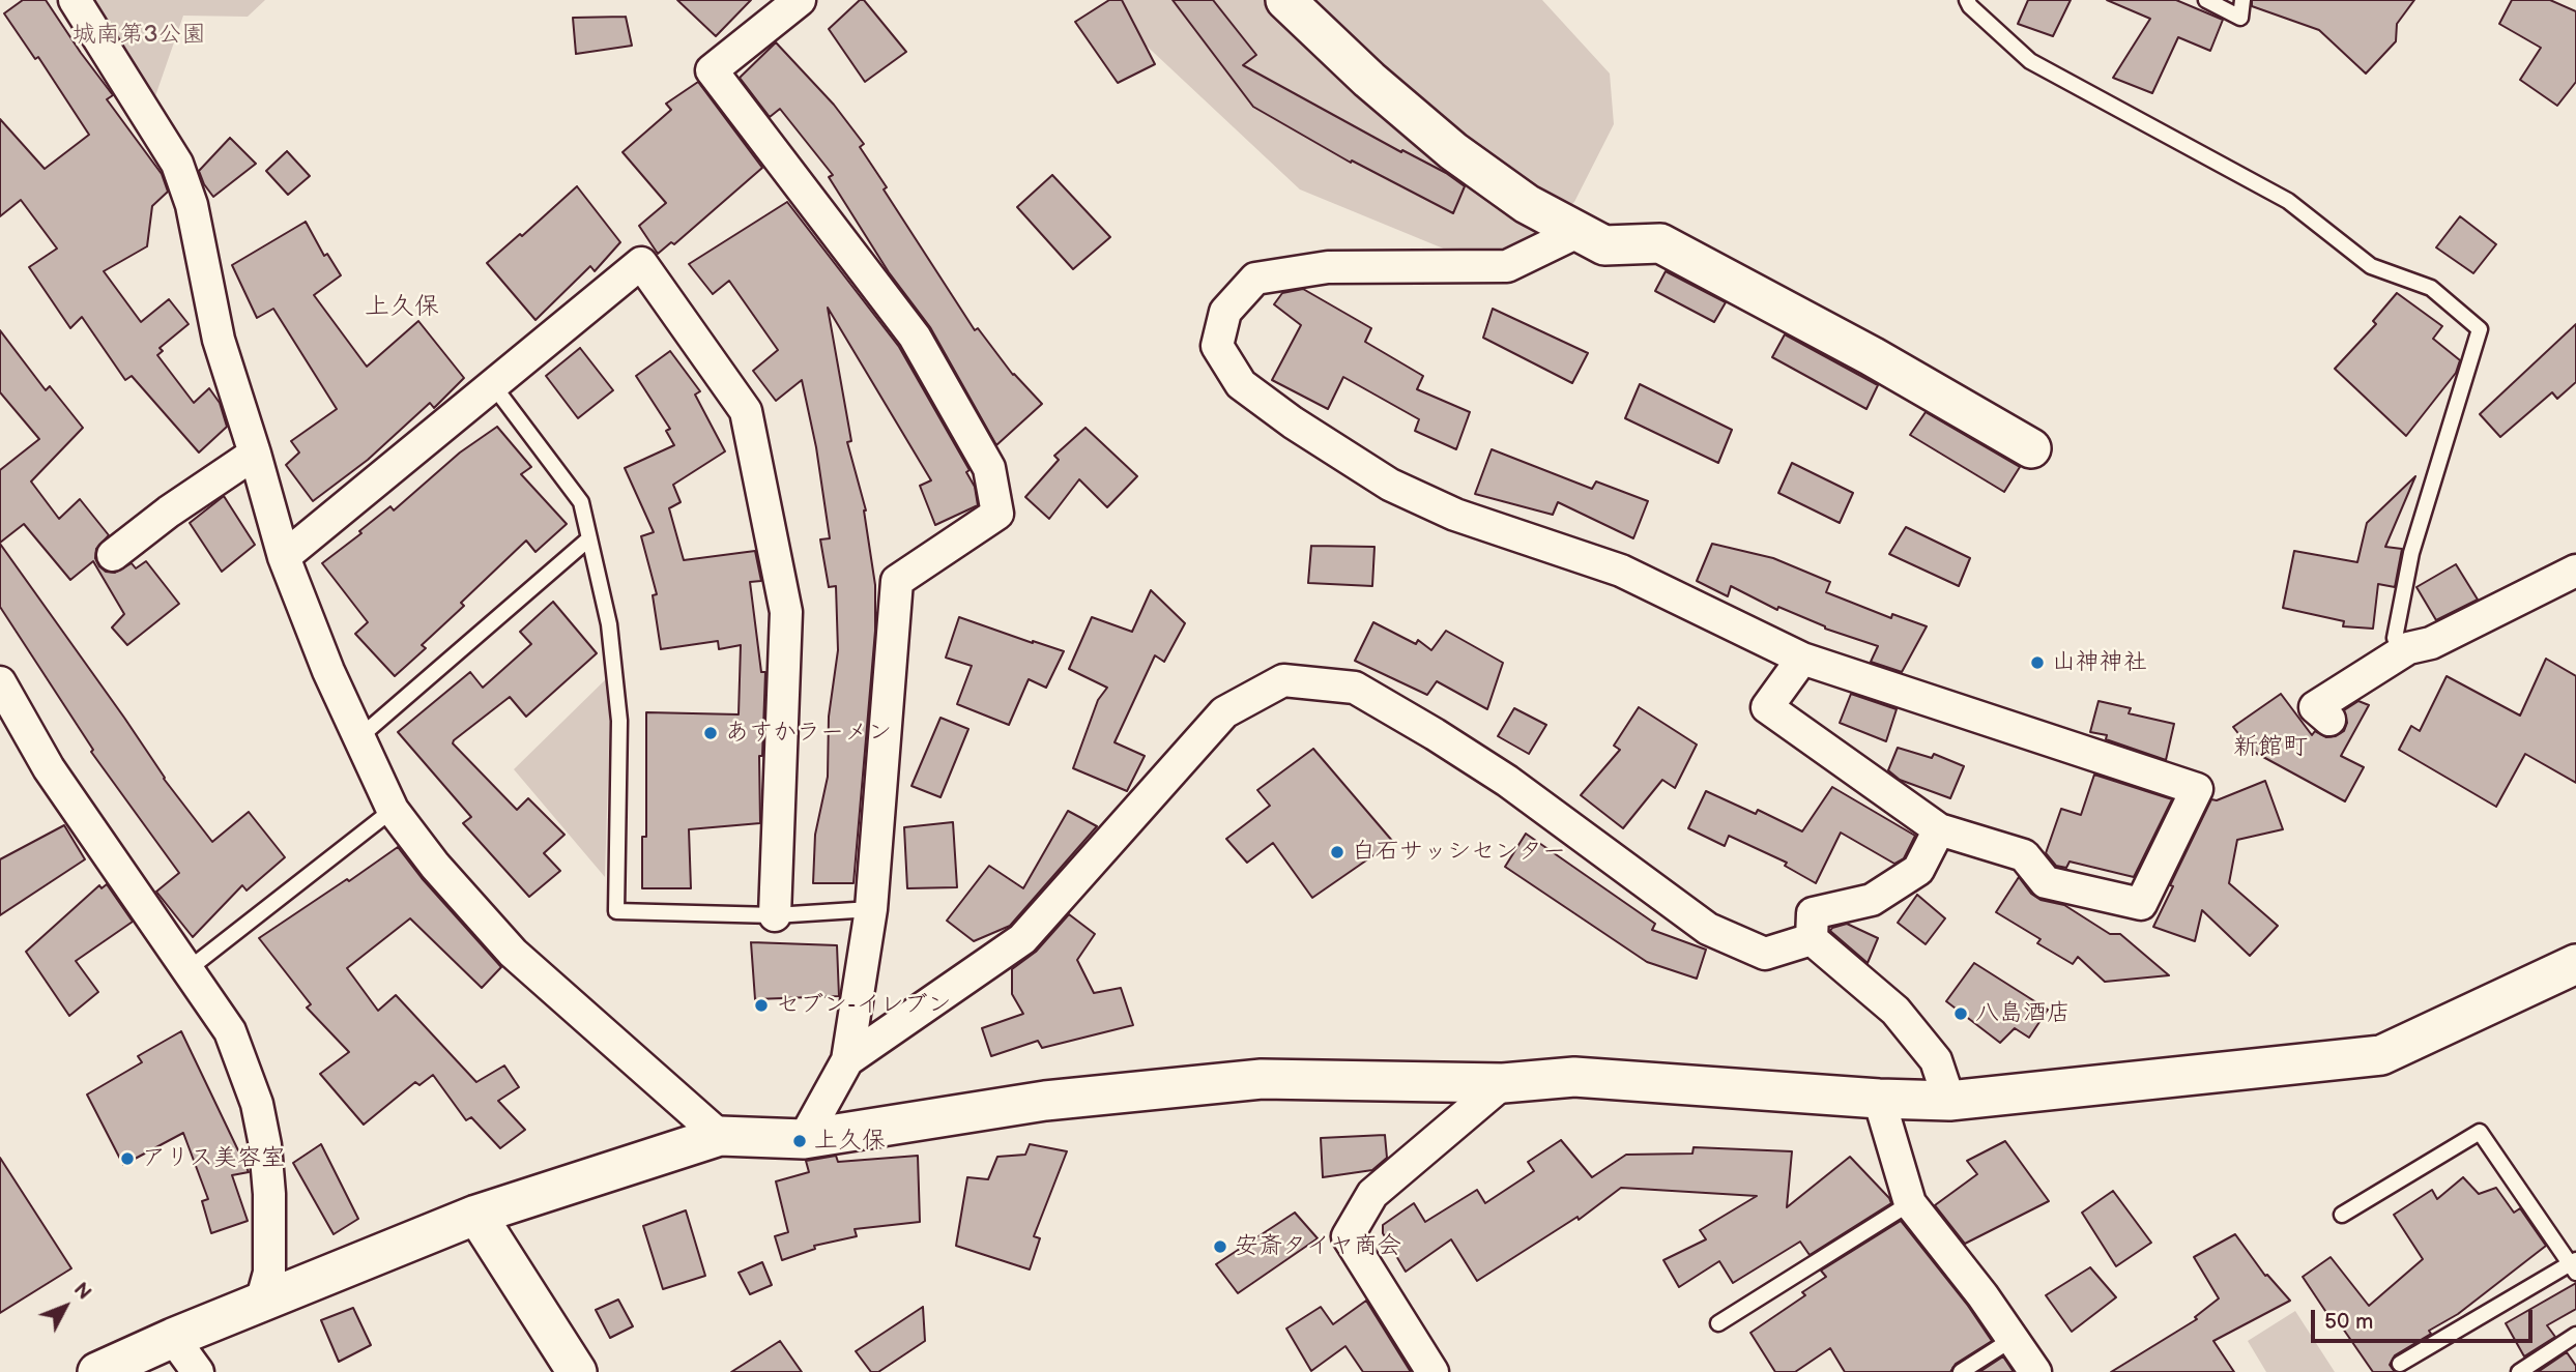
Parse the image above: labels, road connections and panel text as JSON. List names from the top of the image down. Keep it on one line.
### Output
{"districts":["上久保","新館町"],"parks":["城南第3公園"],"places":["山神神社","あすかラーメン","白石サッシセンター","セブン-イレブン","八島酒店","上久保","アリス美容室","安斎タイヤ商会"],"scale_bar":"50 m","north":"top right"}
